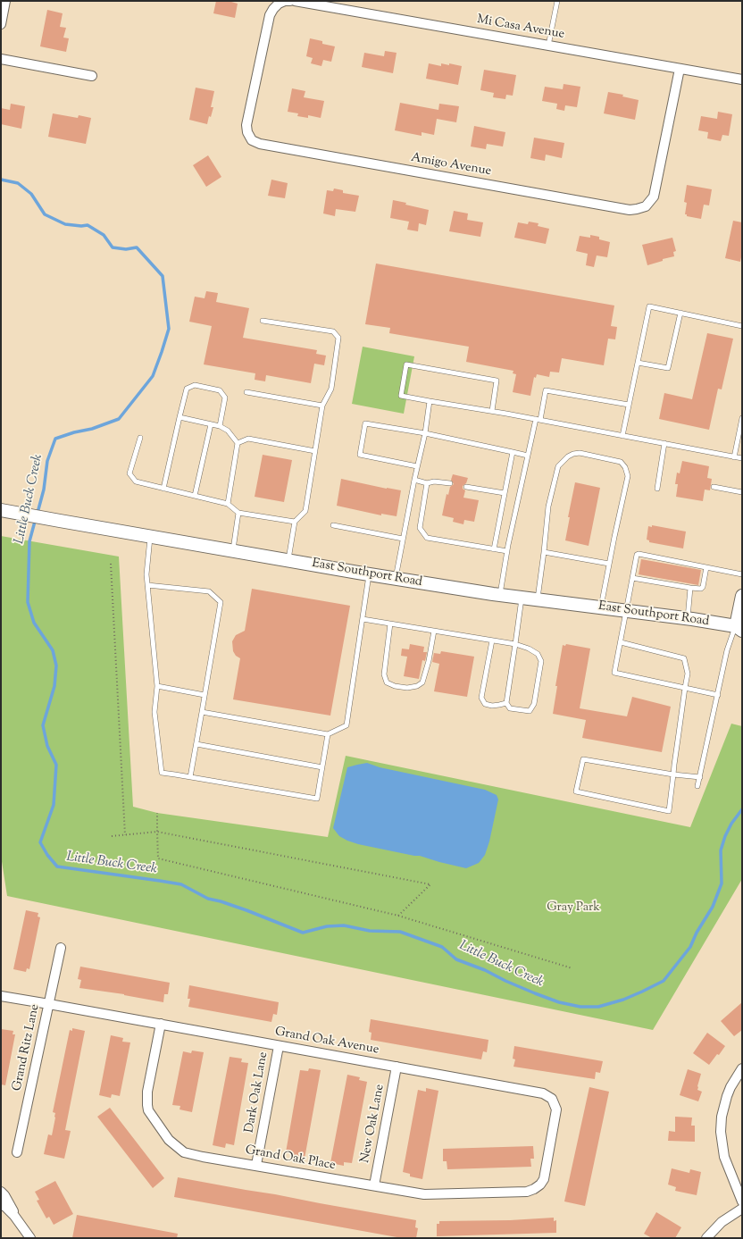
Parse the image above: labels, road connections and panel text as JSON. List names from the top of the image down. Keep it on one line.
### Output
{"streets":{"main road":["East Southport Road"],"street":["Mi Casa Avenue","Amigo Avenue","Grand Oak Avenue","Grand Ritz Lane","Dark Oak Lane","New Oak Lane","Grand Oak Place"]},"crossings":[["Mi Casa Avenue","Amigo Avenue"],["Grand Oak Avenue","Grand Ritz Lane"],["Grand Oak Avenue","Dark Oak Lane"],["Grand Oak Avenue","New Oak Lane"],["Grand Oak Avenue","Grand Oak Place"],["Dark Oak Lane","Grand Oak Place"],["New Oak Lane","Grand Oak Place"]],"water":["Little Buck Creek"],"parks":["Gray Park"]}
